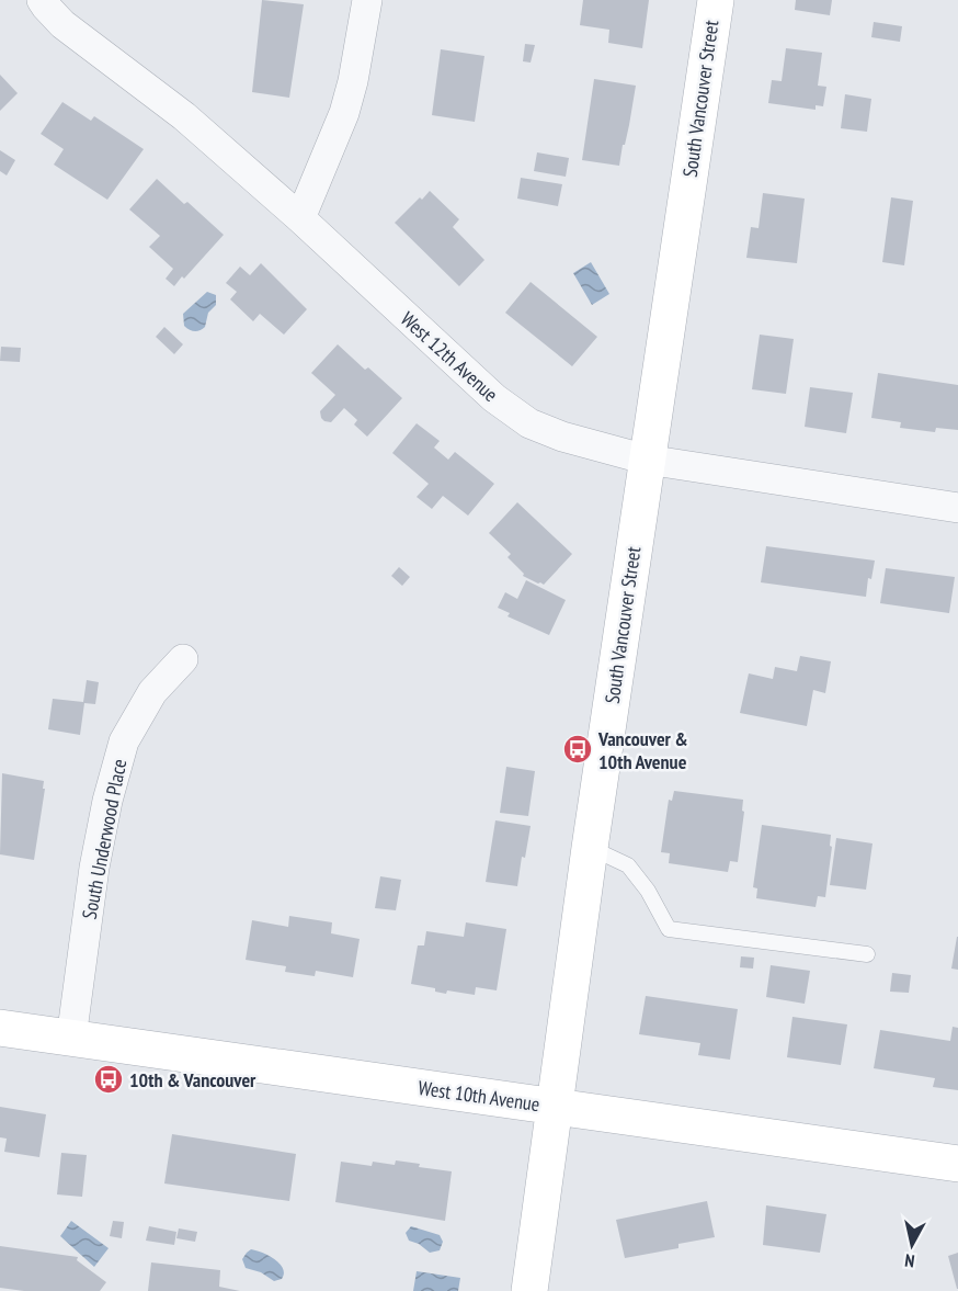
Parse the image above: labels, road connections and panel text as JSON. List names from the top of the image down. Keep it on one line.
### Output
{"streets":{"street":["South Vancouver Street","West 12th Avenue","South Underwood Place","West 10th Avenue"]},"crossings":[["South Vancouver Street","West 12th Avenue"],["South Vancouver Street","West 10th Avenue"],["South Underwood Place","West 10th Avenue"]],"places":{"bus stop":["Vancouver & 10th Avenue","10th & Vancouver"]},"north":"bottom"}
